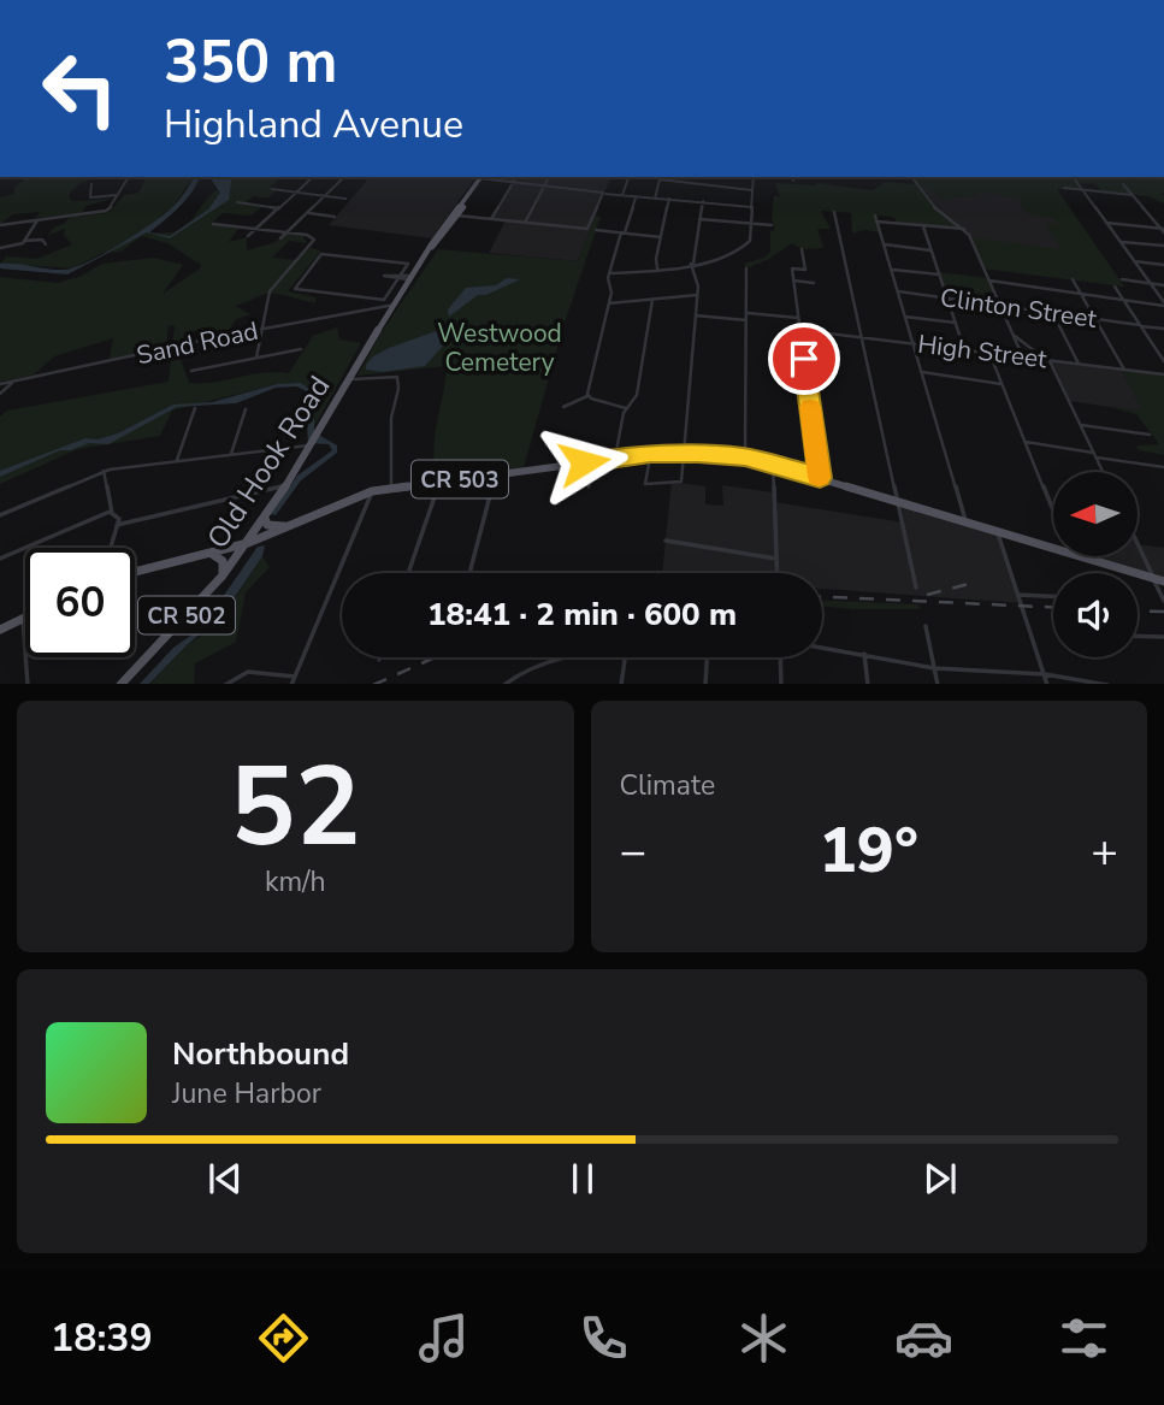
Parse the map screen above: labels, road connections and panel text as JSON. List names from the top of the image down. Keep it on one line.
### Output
{"streets":{"main road":["Old Hook Road","CR 503","CR 502"],"street":["Clinton Street","Sand Road","High Street"]},"crossings":[["Sand Road","Old Hook Road"],["Old Hook Road","CR 503"]],"parks":["Westwood Cemetery"],"north":"left","page":{"turn":["350 m","Highland Avenue"],"limit":"60","trip":"18:41 · 2 min · 600 m","tile":[["52","km/h"],"Climate"],"heat":["−","19°","+"],"song":["Northbound","June Harbor"],"tabs":"18:39"}}
